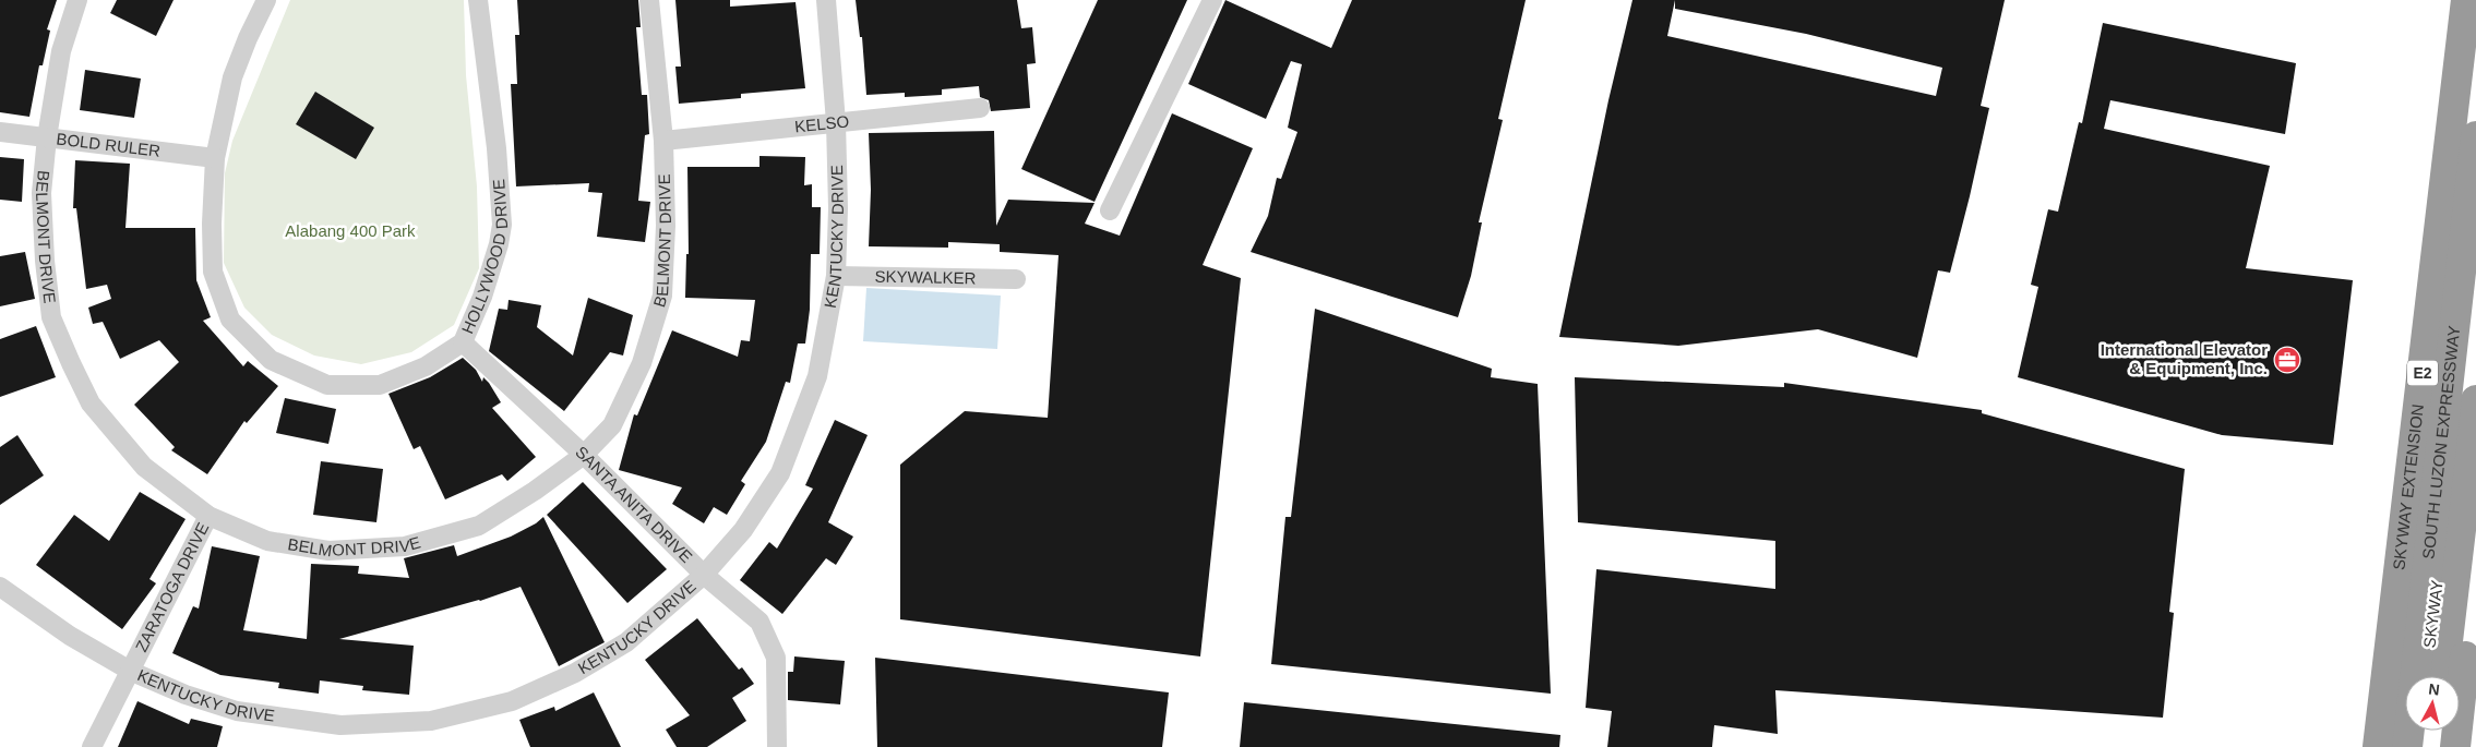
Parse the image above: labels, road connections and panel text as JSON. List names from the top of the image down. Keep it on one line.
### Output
{"streets":{"highway":["E2","SOUTH LUZON EXPRESSWAY","SKYWAY EXTENSION","SKYWAY"],"street":["KELSO","BOLD RULER","KENTUCKY DRIVE","BELMONT DRIVE","HOLLYWOOD DRIVE","SKYWALKER","SANTA ANITA DRIVE","ZARATOGA DRIVE"]},"crossings":[["KELSO","KENTUCKY DRIVE"],["KELSO","BELMONT DRIVE"],["BOLD RULER","BELMONT DRIVE"],["BOLD RULER","HOLLYWOOD DRIVE"],["KENTUCKY DRIVE","SKYWALKER"],["KENTUCKY DRIVE","SANTA ANITA DRIVE"],["KENTUCKY DRIVE","ZARATOGA DRIVE"],["BELMONT DRIVE","SANTA ANITA DRIVE"],["BELMONT DRIVE","ZARATOGA DRIVE"],["HOLLYWOOD DRIVE","SANTA ANITA DRIVE"]],"parks":["Alabang 400 Park"],"places":{"office":["International Elevator & Equipment, Inc."]},"north":"top"}
